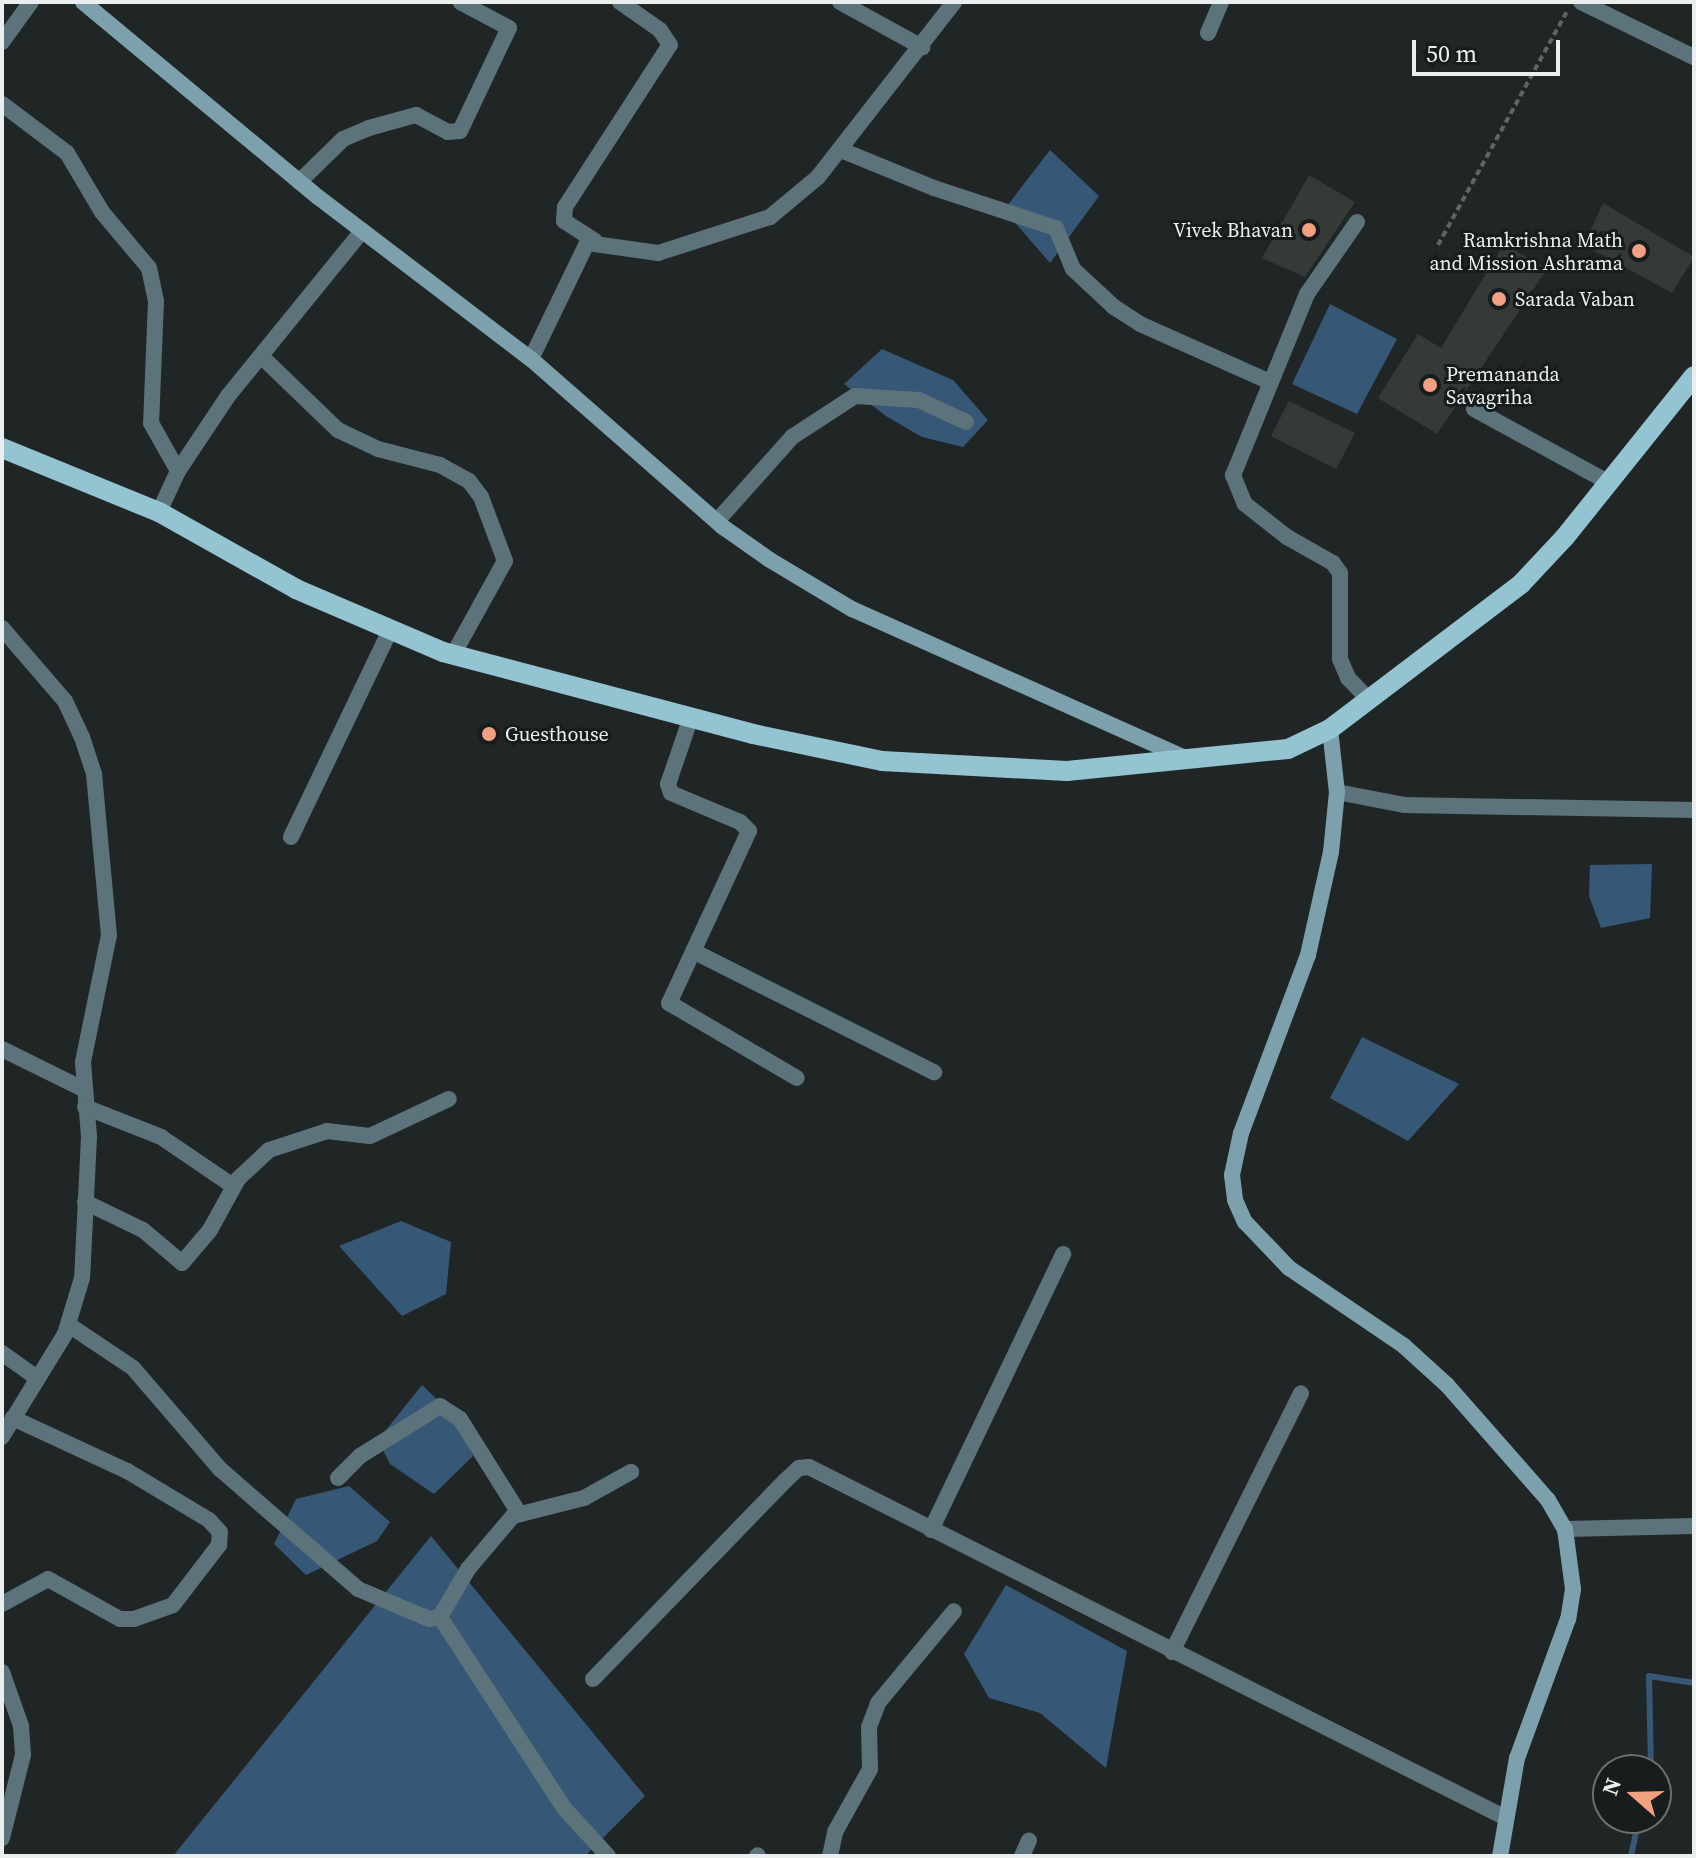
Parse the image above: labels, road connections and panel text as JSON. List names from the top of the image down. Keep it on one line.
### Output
{"places":["Vivek Bhavan","Ramkrishna Math and Mission Ashrama","Sarada Vaban","Premananda Savagriha","Guesthouse"],"scale_bar":"50 m","north":"left"}
